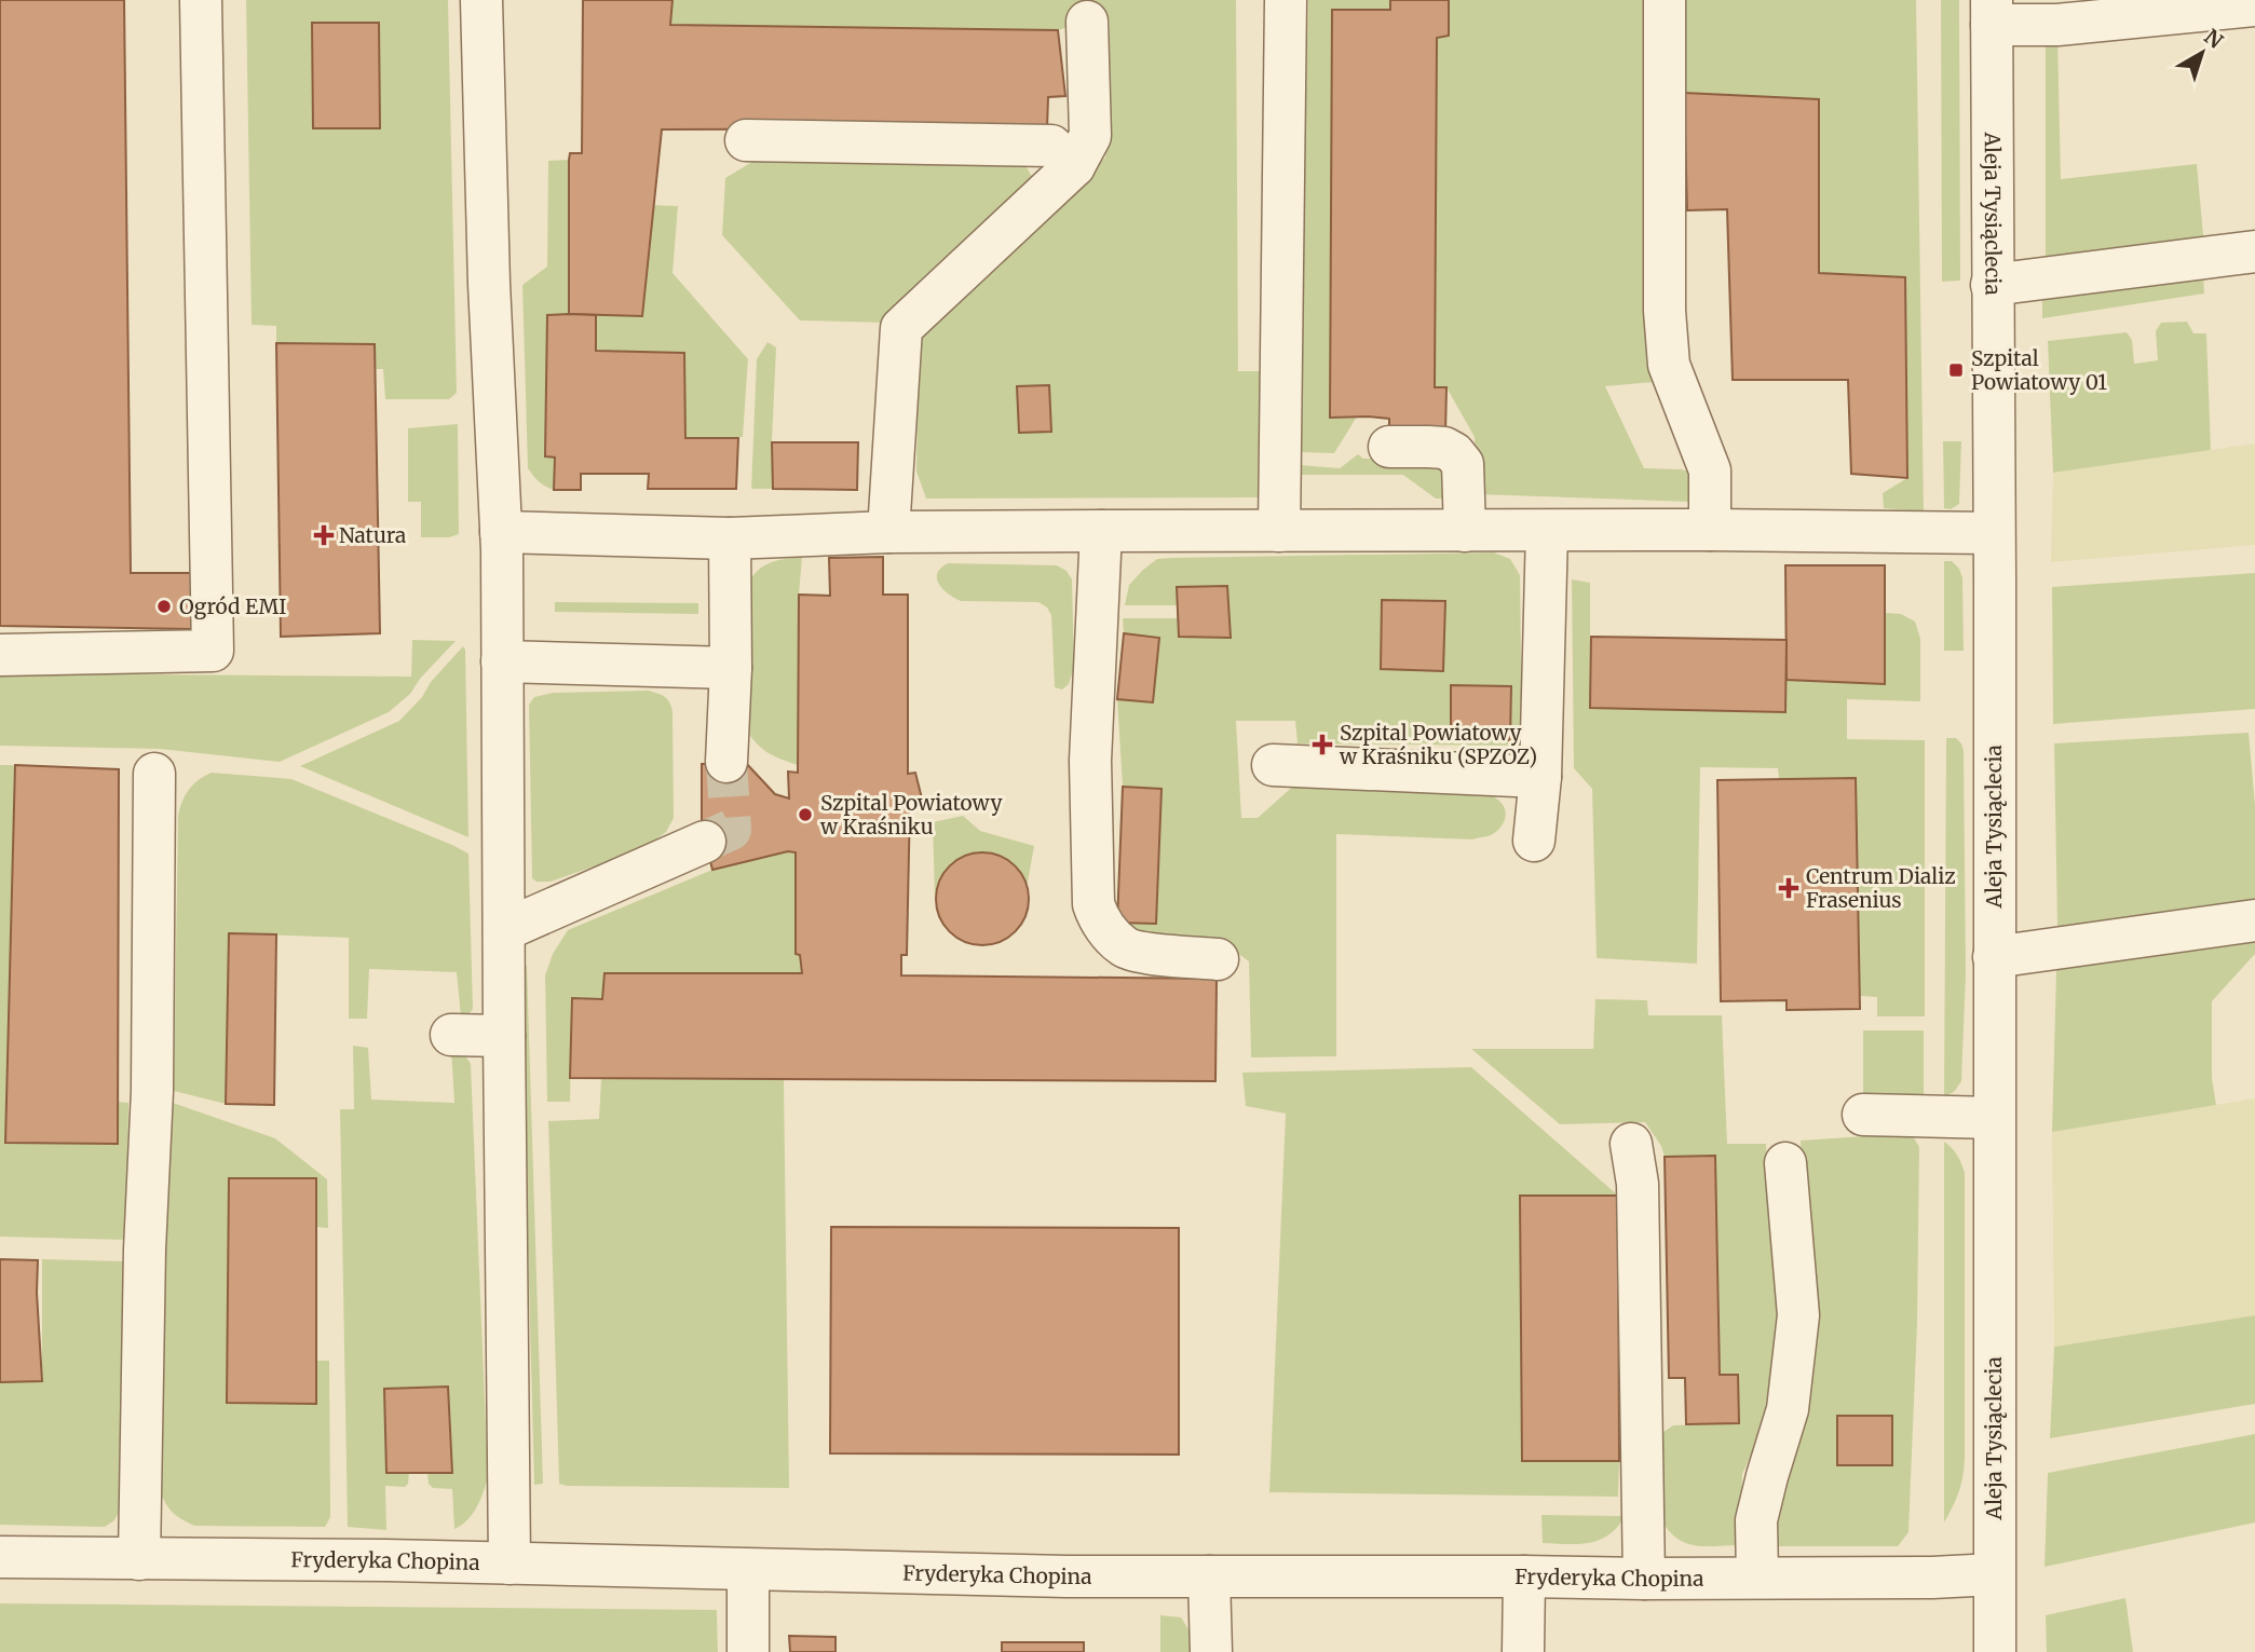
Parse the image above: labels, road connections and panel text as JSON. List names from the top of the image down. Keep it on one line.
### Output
{"streets":{"street":["Aleja Tysiąclecia","Fryderyka Chopina"]},"crossings":[["Aleja Tysiąclecia","Fryderyka Chopina"]],"places":{"transit":["Szpital Powiatowy 01"],"health":["Natura","Szpital Powiatowy w Kraśniku (SPZOZ)","Centrum Dializ Frasenius"],"other":["Ogród EMI","Szpital Powiatowy w Kraśniku"]},"north":"top right"}
